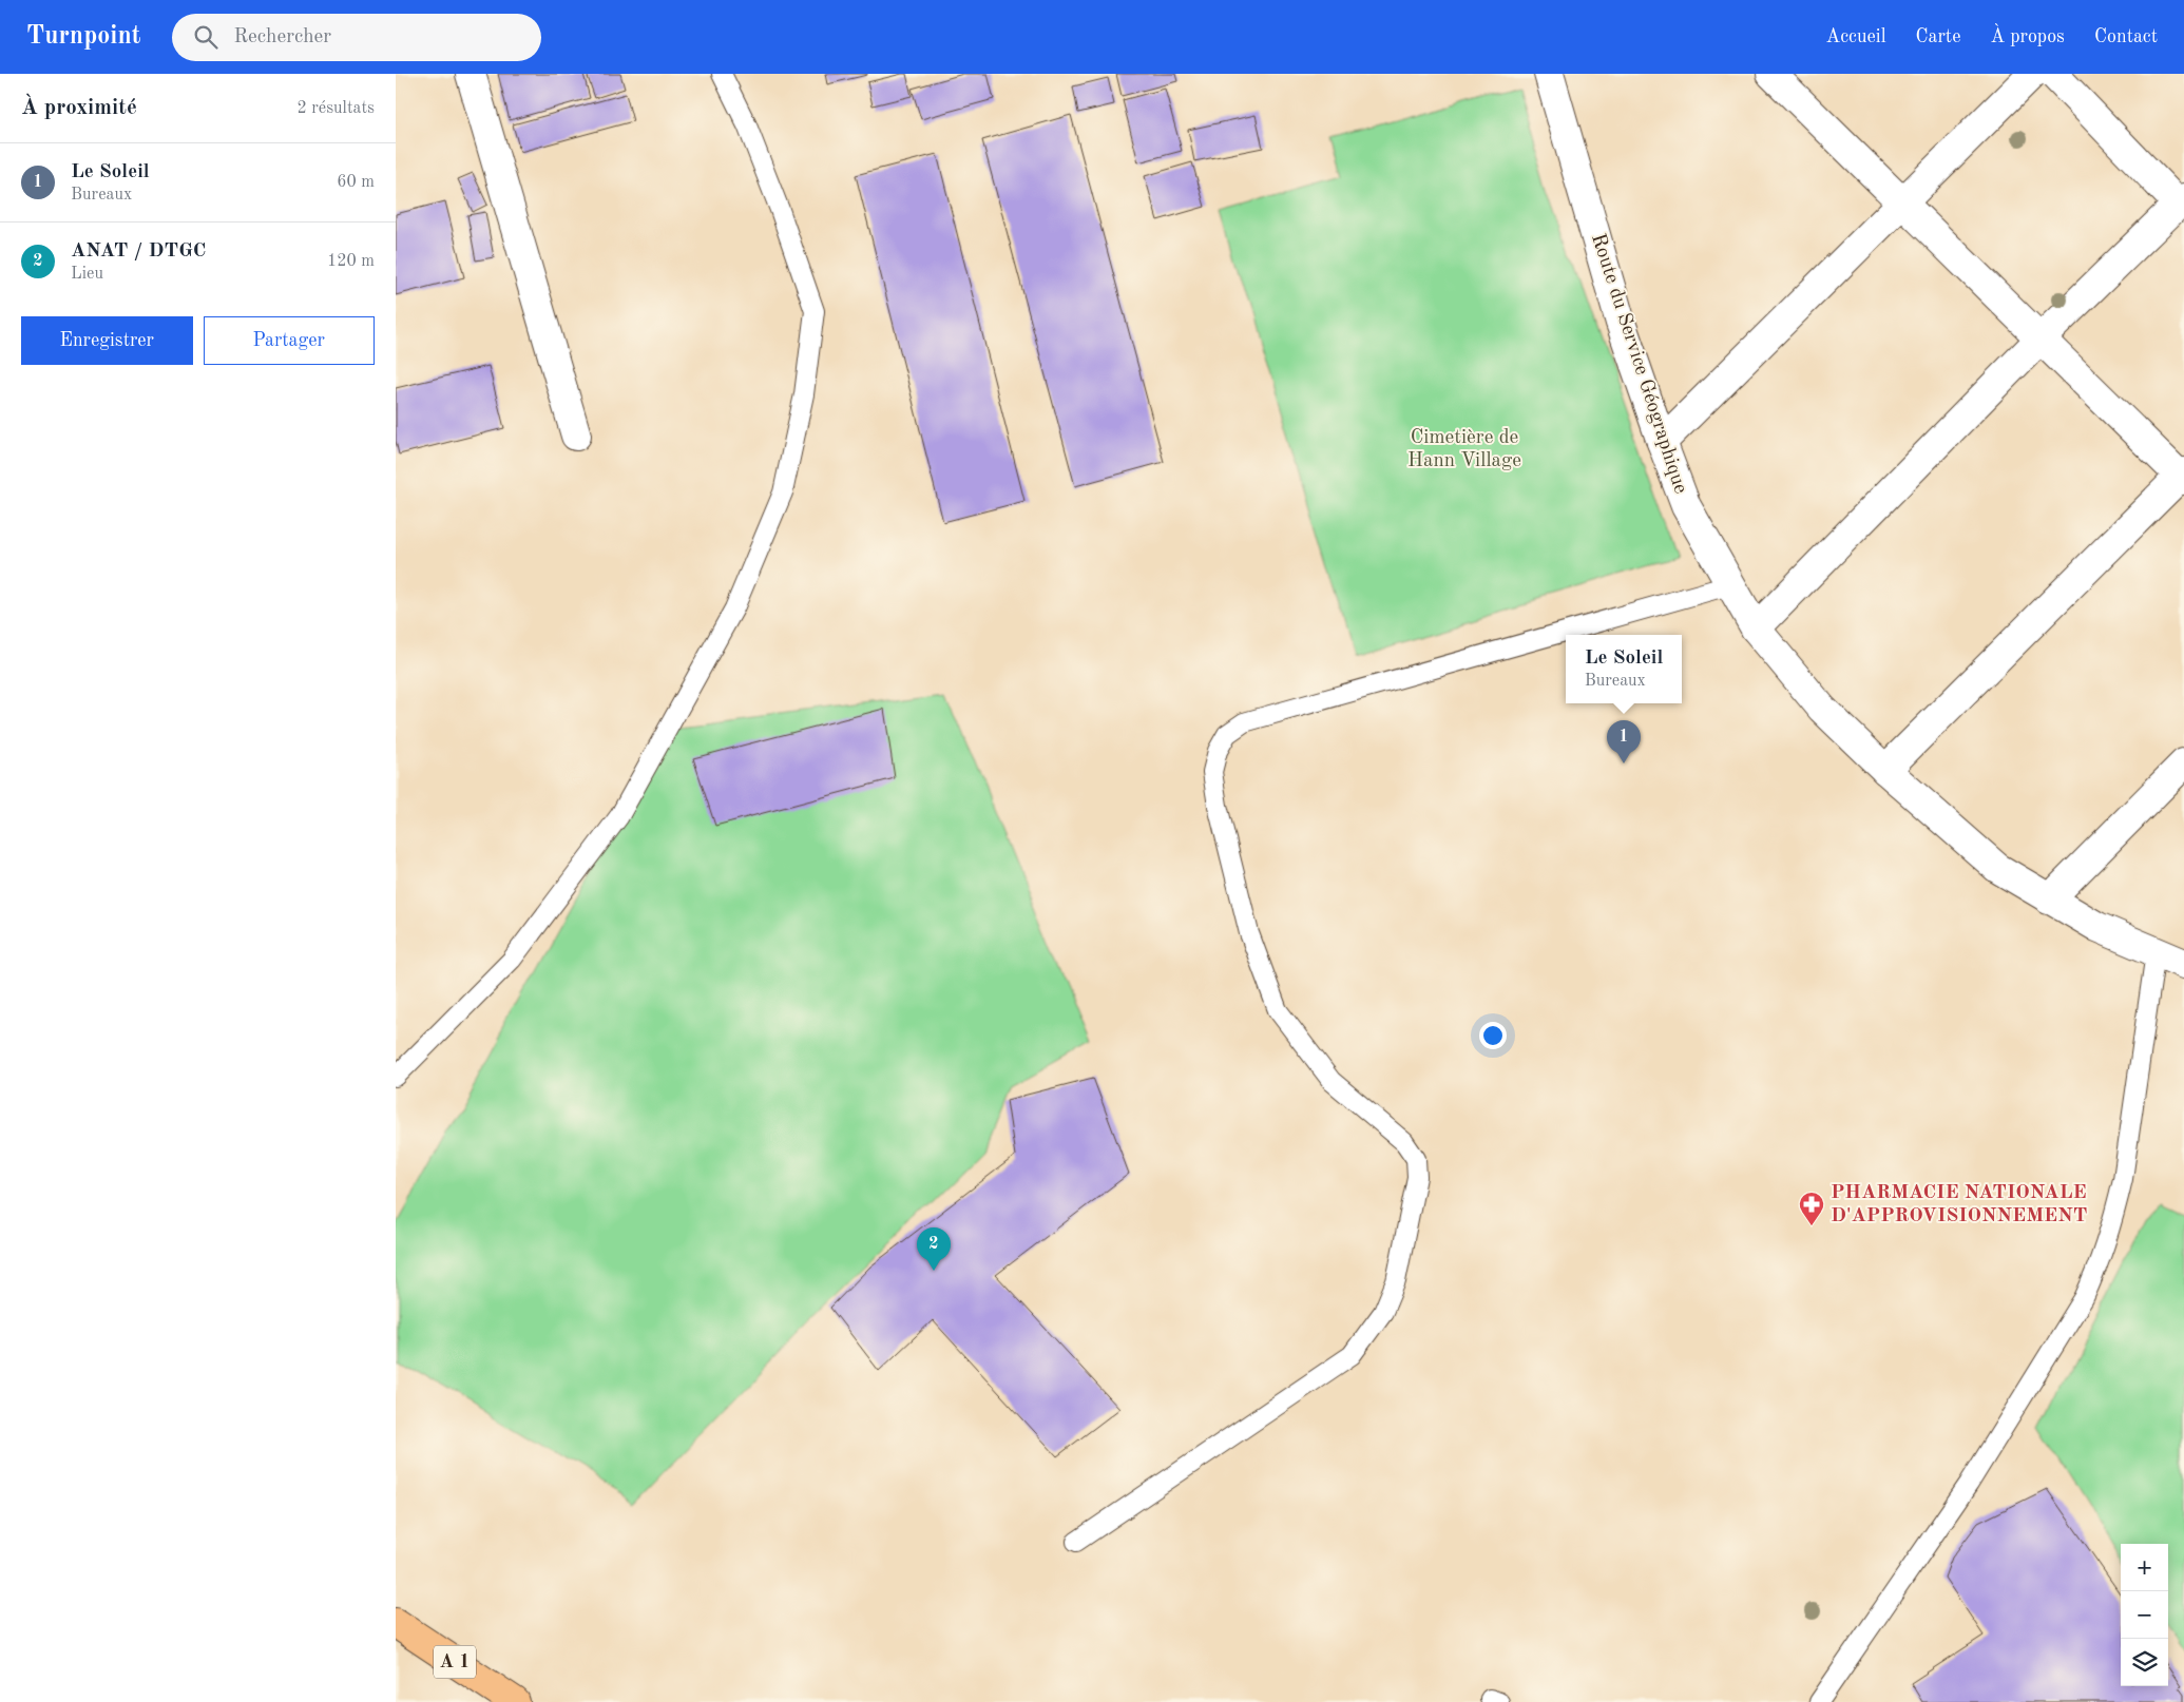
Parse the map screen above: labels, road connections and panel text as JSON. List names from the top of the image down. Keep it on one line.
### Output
{"streets":{"highway":["A 1"],"street":["Route du Service Géographique"]},"parks":["Cimetière de Hann Village"],"places":{"pharmacy":["PHARMACIE NATIONALE D'APPROVISIONNEMENT"]},"page":{"header":"Turnpoint","search":"Rechercher","nav":["Accueil","Carte","À propos","Contact"],"heading":["À proximité","2 résultats"],"list":[{"mark":"1","name":"Le Soleil","note":"Bureaux","value":"60 m"},{"mark":"2","name":"ANAT / DTGC","note":"Lieu","value":"120 m"}],"buttons":["Enregistrer","Partager"],"popup":["Le Soleil","Bureaux"],"pins":["1","2"],"map_buttons":["+","−"]}}
